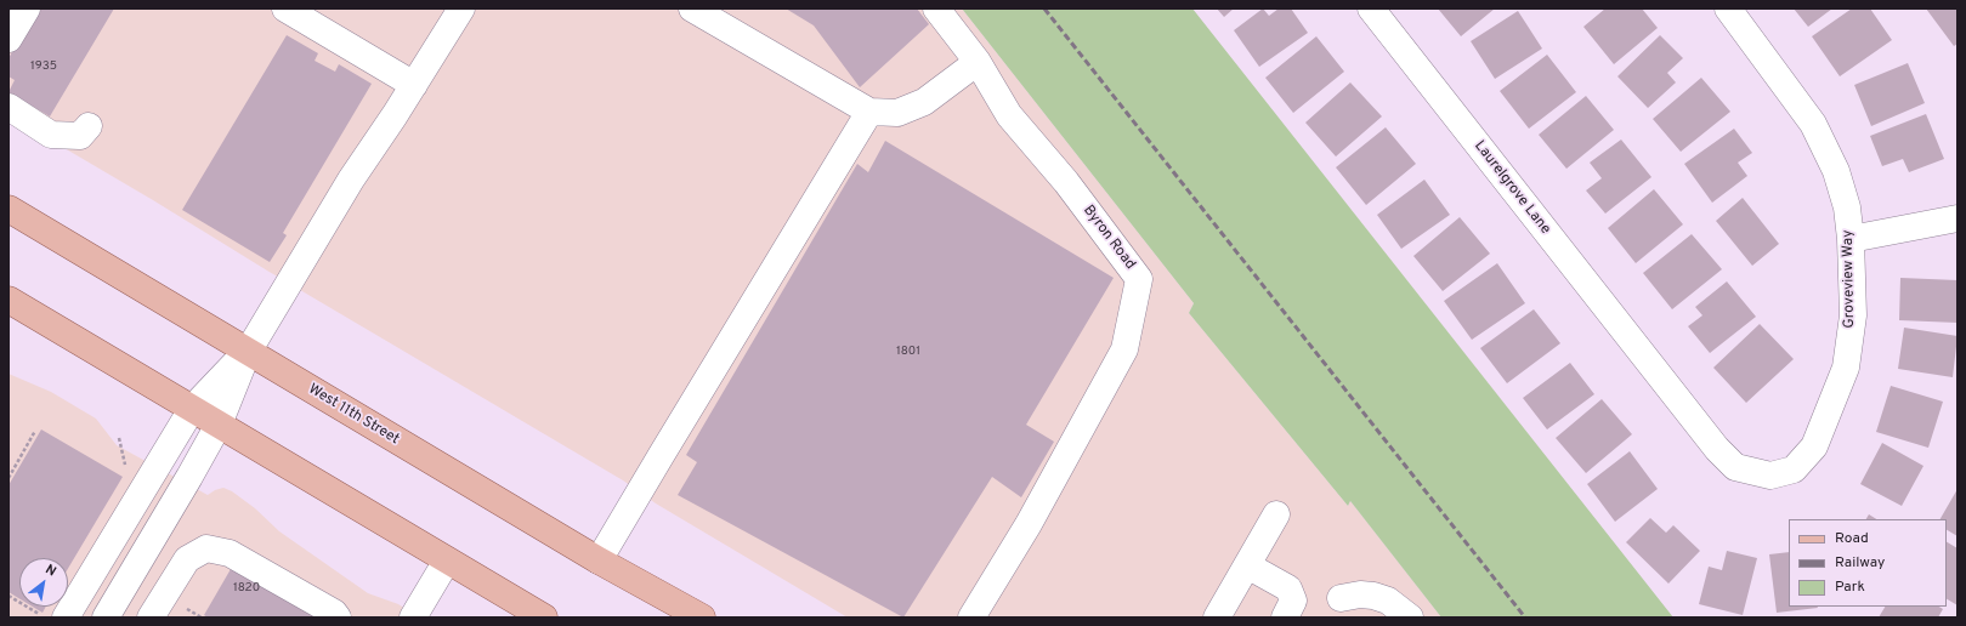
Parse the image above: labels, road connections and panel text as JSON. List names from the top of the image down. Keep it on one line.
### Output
{"streets":{"main road":["West 11th Street"],"street":["Laurelgrove Lane","Byron Road","Groveview Way"]},"crossings":[["Laurelgrove Lane","Groveview Way"]],"house_numbers":["1935","1801","1820"],"legend":["Road","Railway","Park"],"north":"top right"}
